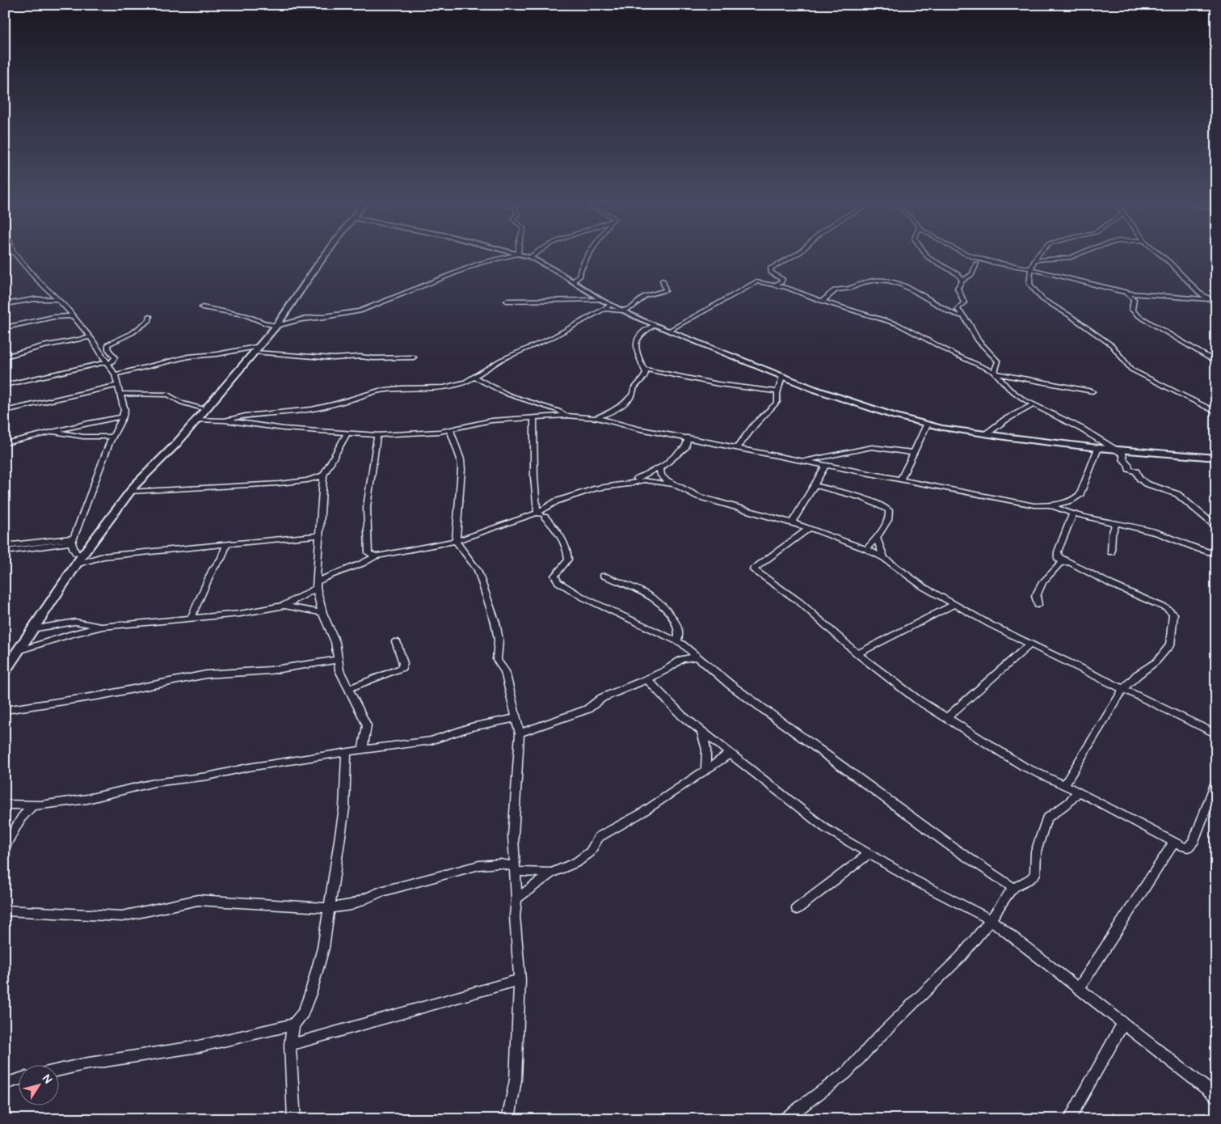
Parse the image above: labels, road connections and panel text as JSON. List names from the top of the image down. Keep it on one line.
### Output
{"north":"top right"}
